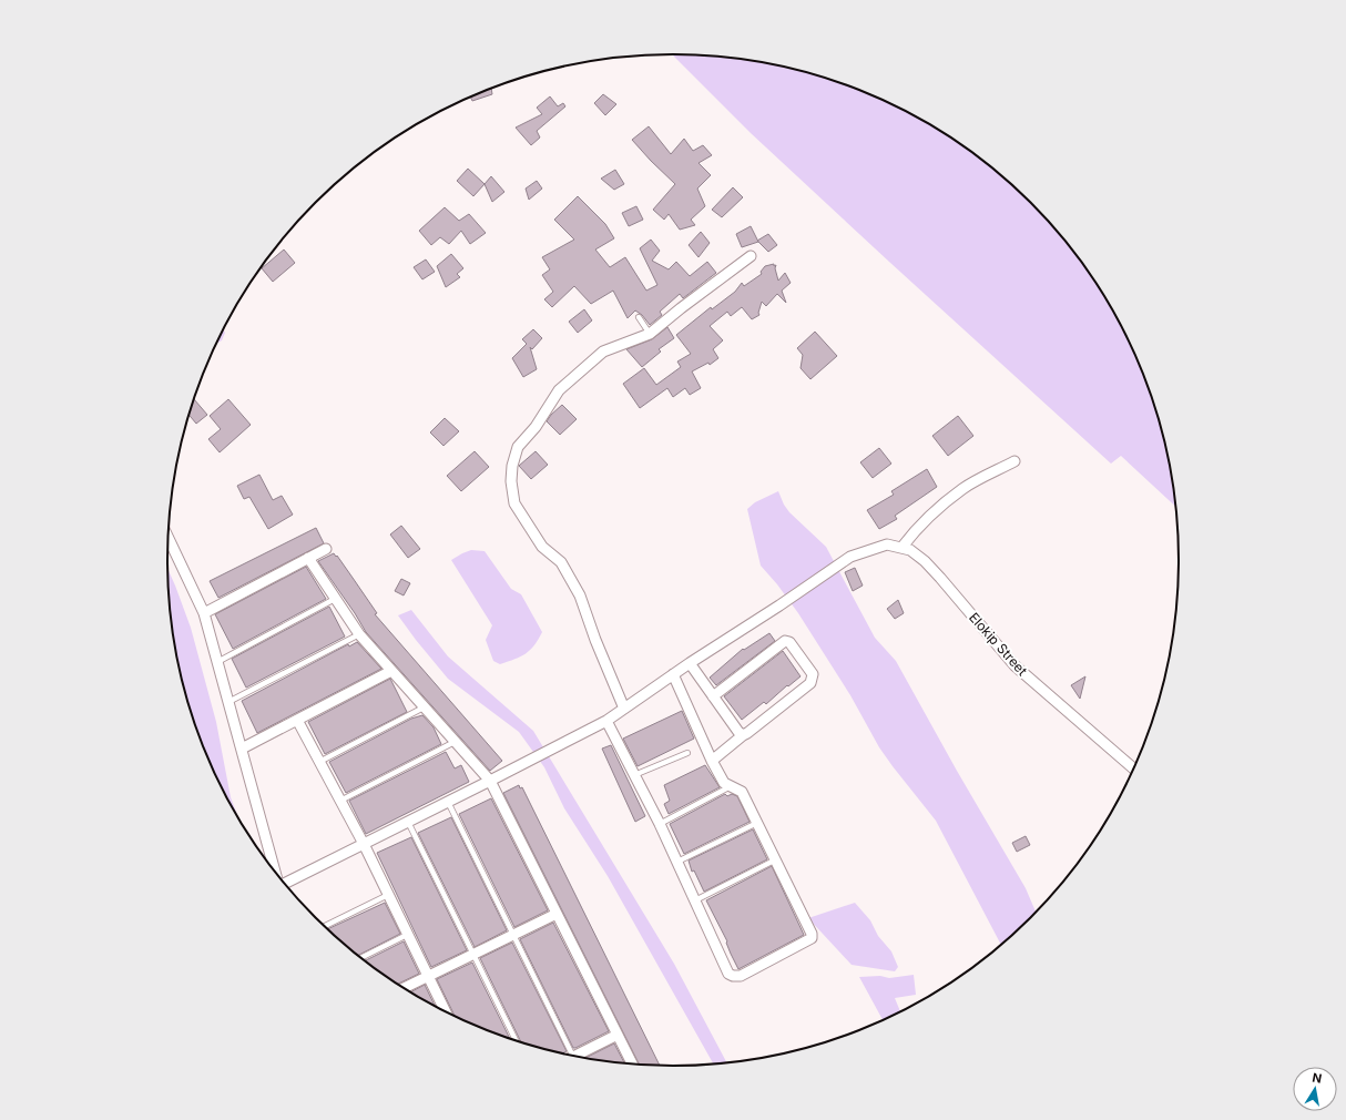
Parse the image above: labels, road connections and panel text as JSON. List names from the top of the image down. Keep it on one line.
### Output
{"streets":{"street":["Elokip Street"]},"north":"top"}
